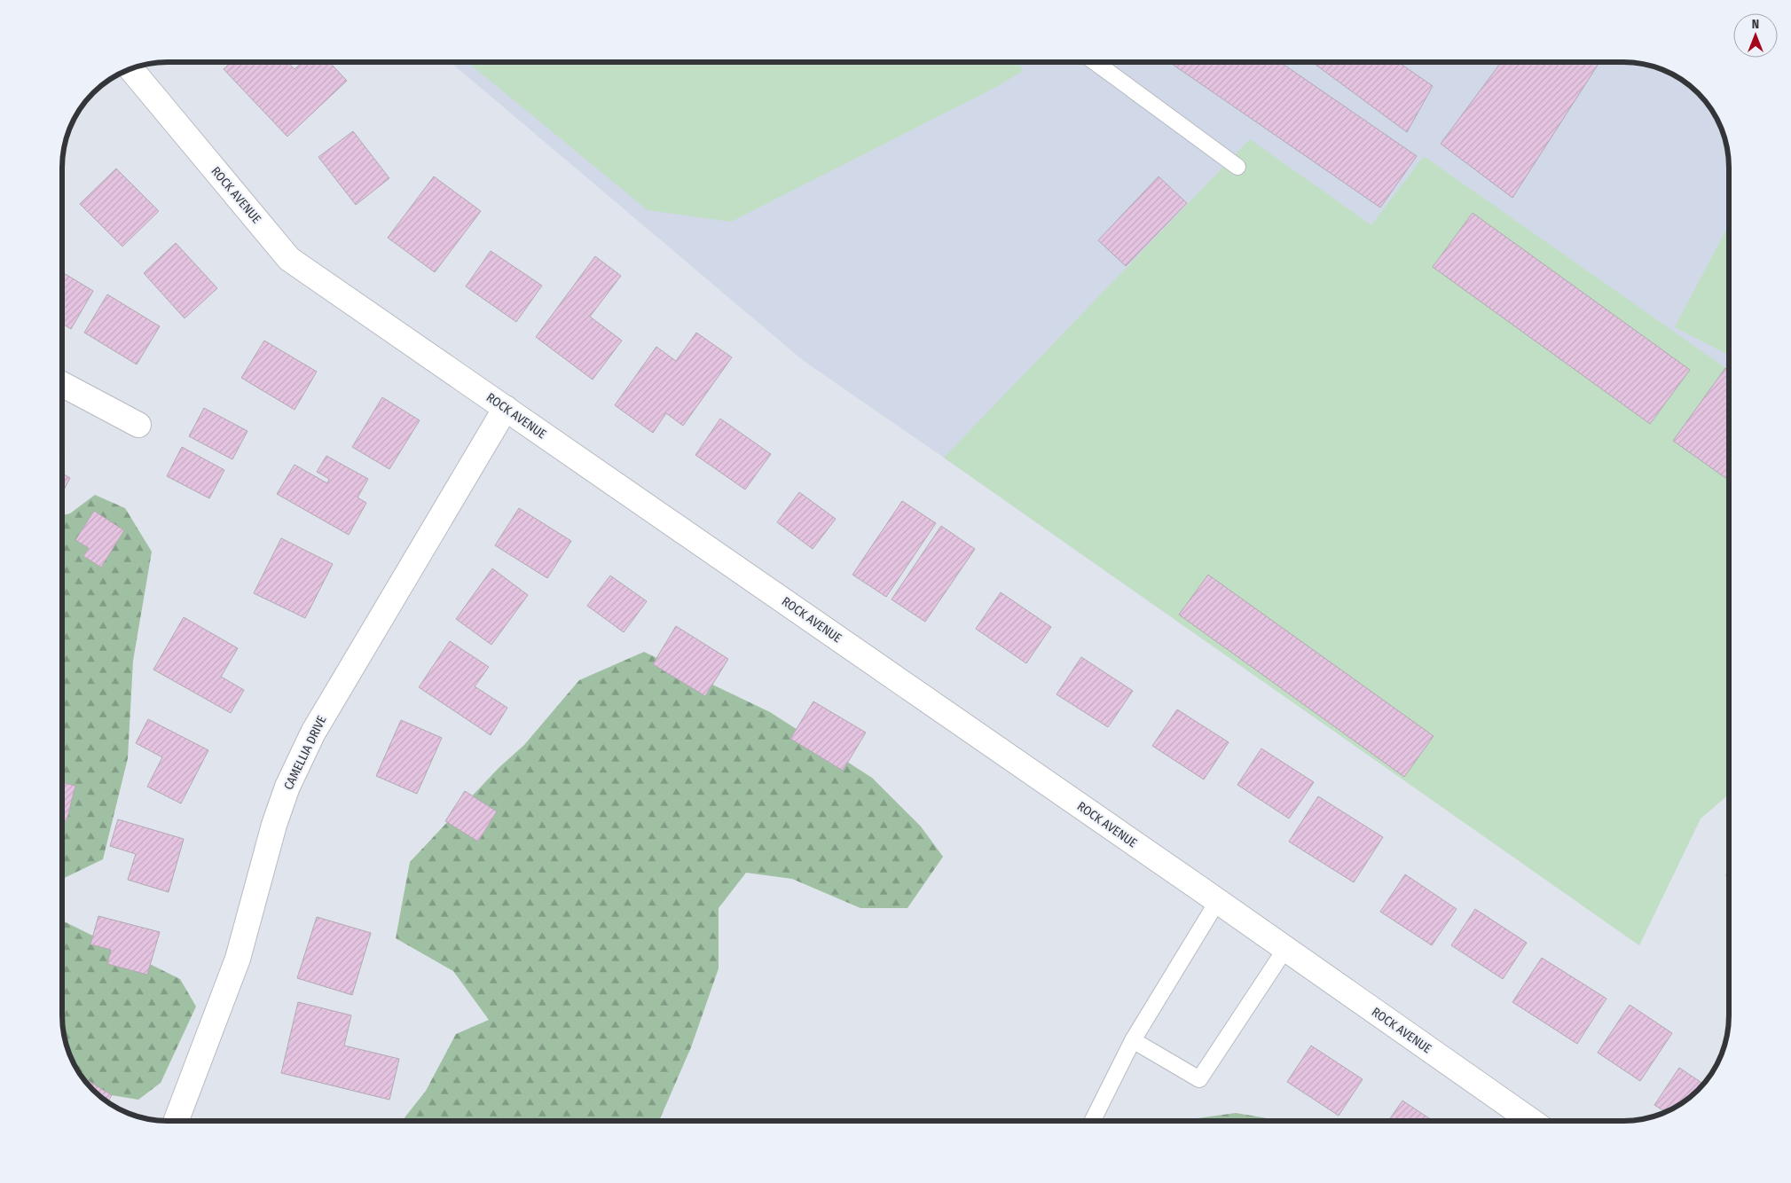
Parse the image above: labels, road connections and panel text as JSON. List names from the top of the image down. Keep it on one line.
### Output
{"streets":{"street":["ROCK AVENUE","CAMELLIA DRIVE"]},"crossings":[["ROCK AVENUE","CAMELLIA DRIVE"]],"north":"top"}
